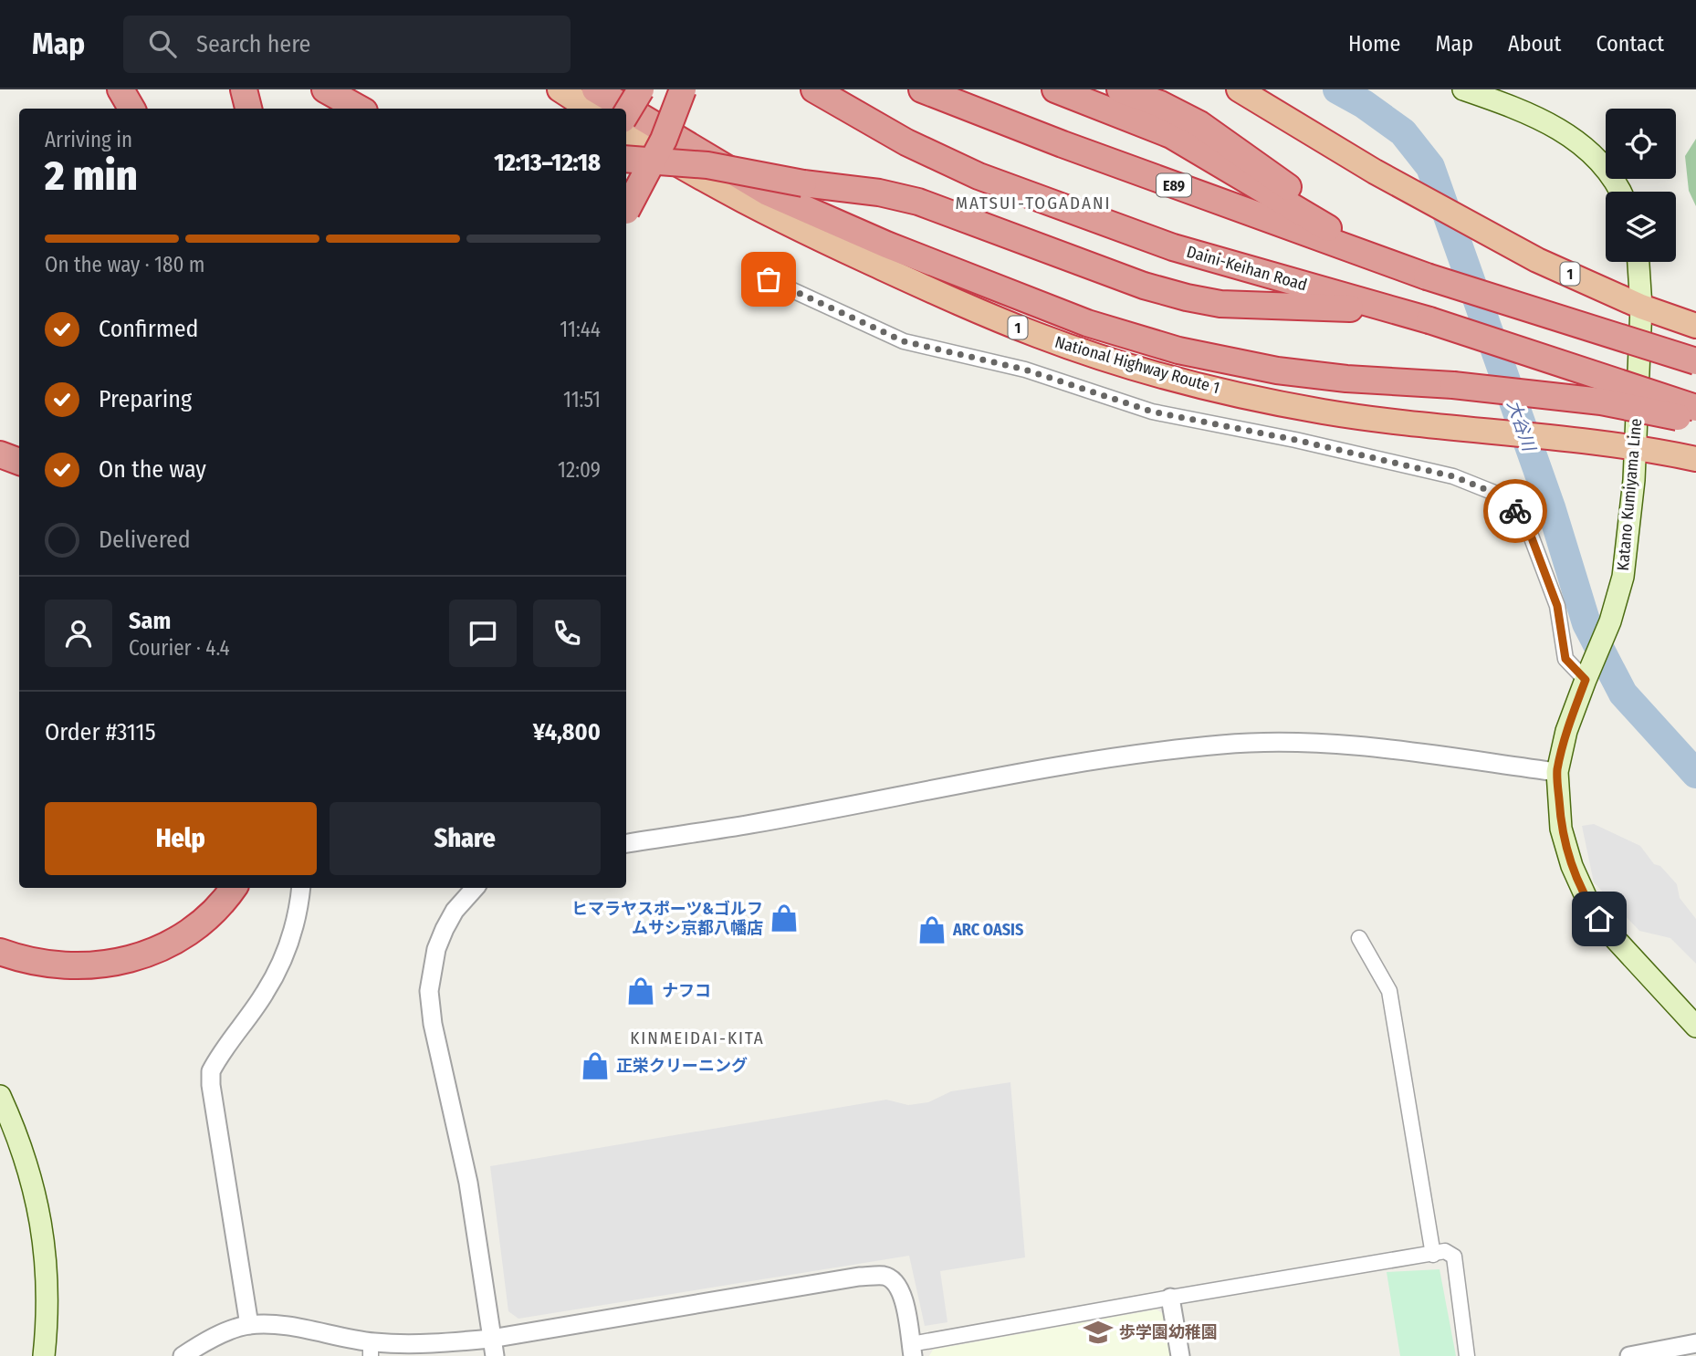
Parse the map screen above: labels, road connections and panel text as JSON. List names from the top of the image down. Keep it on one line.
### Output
{"streets":{"highway":["E89","Daini-Keihan Road","1","National Highway Route 1"],"main road":["Katano Kumiyama Line"]},"crossings":[["1","Katano Kumiyama Line"],["National Highway Route 1","Katano Kumiyama Line"]],"districts":["MATSUI-TOGADANI","KINMEIDAI-KITA"],"water":["大谷川"],"places":{"shop":["ヒマラヤスポーツ&ゴルフ ムサシ京都八幡店","ARC OASIS","ナフコ","正栄クリーニング"],"school or university":["歩学園幼稚園"]},"page":{"header":"Map","search":"Search here","nav":["Home","Map","About","Contact"],"heading":["2 min","Arriving in","12:13–12:18"],"panel":["Sam","Courier · 4.4","Order #3115","¥4,800"],"bar":"On the way · 180 m","list":[["Confirmed","11:44"],["Preparing","11:51"],["On the way","12:09"],"Delivered"],"buttons":["Help","Share"]}}
